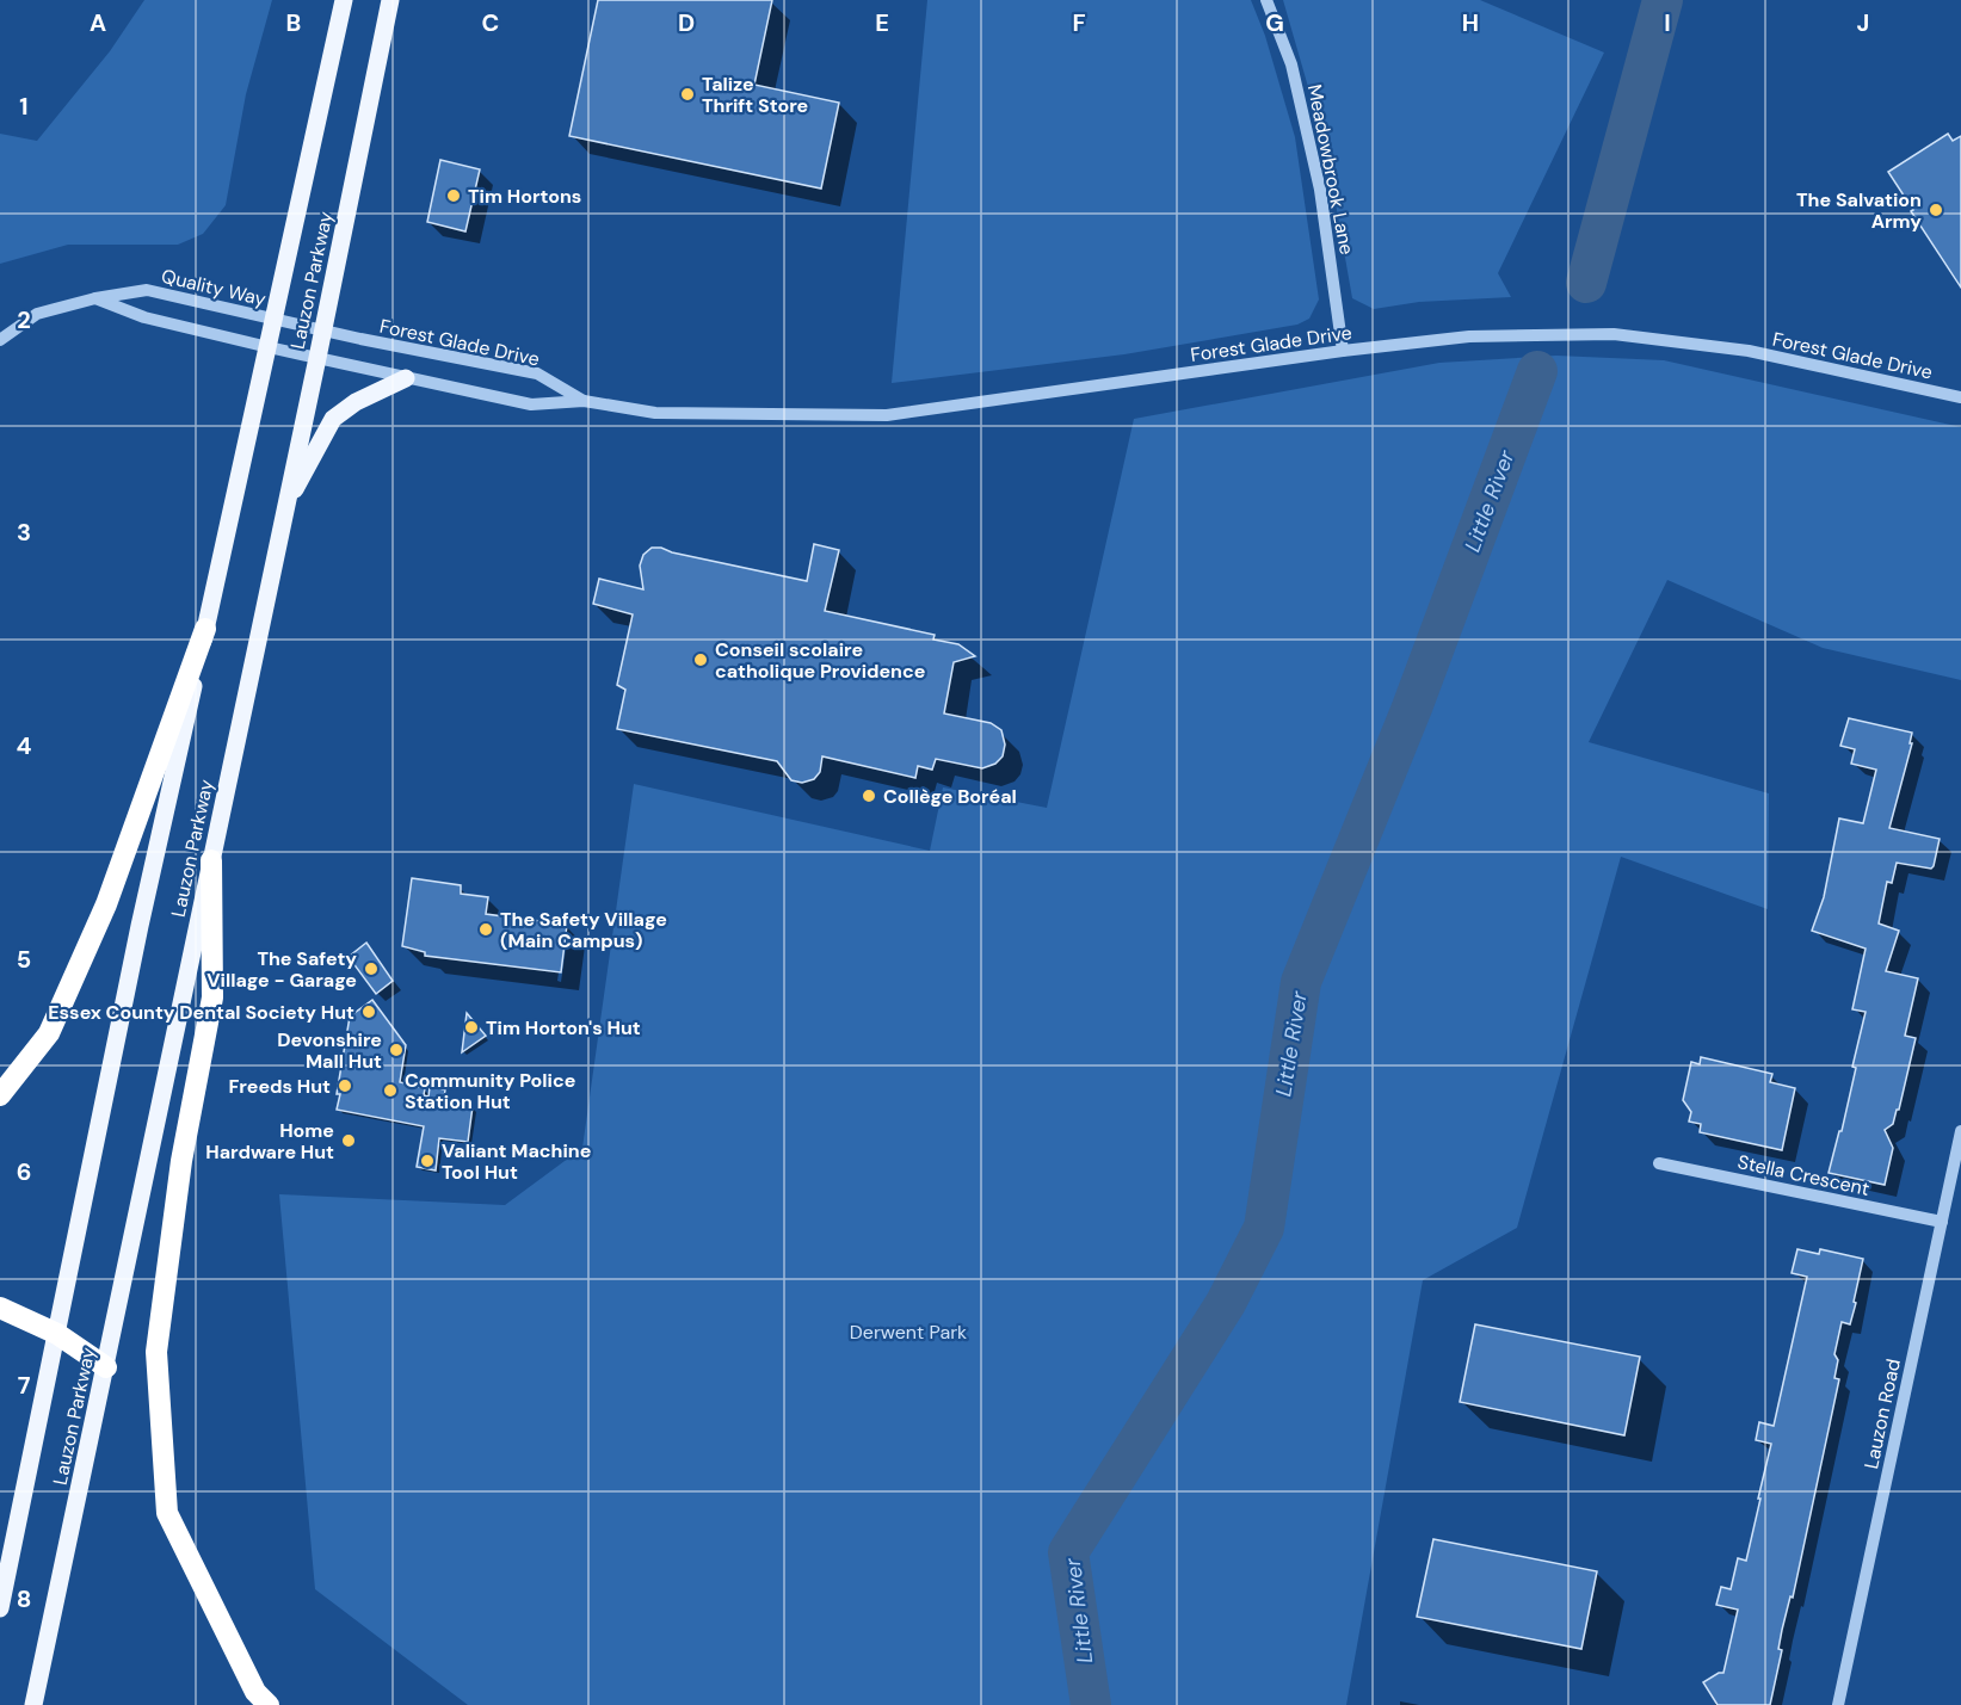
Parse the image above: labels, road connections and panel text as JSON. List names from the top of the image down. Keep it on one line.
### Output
{"streets":{"main road":["Lauzon Parkway"],"street":["Meadowbrook Lane","Quality Way","Forest Glade Drive","Stella Crescent","Lauzon Road"]},"crossings":[["Meadowbrook Lane","Forest Glade Drive"],["Lauzon Parkway","Quality Way"],["Lauzon Parkway","Forest Glade Drive"],["Quality Way","Forest Glade Drive"],["Stella Crescent","Lauzon Road"]],"water":["Little River"],"parks":["Derwent Park"],"places":["Talize Thrift Store","Tim Hortons","The Salvation Army","Conseil scolaire catholique Providence","Collège Boréal","The Safety Village (Main Campus)","The Safety Village - Garage","Essex County Dental Society Hut","Tim Horton's Hut","Devonshire Mall Hut","Freeds Hut","Community Police Station Hut","Home Hardware Hut","Valiant Machine Tool Hut"],"grid":{"columns":["A","B","C","D","E","F","G","H","I","J"],"rows":["1","2","3","4","5","6","7","8"]}}
